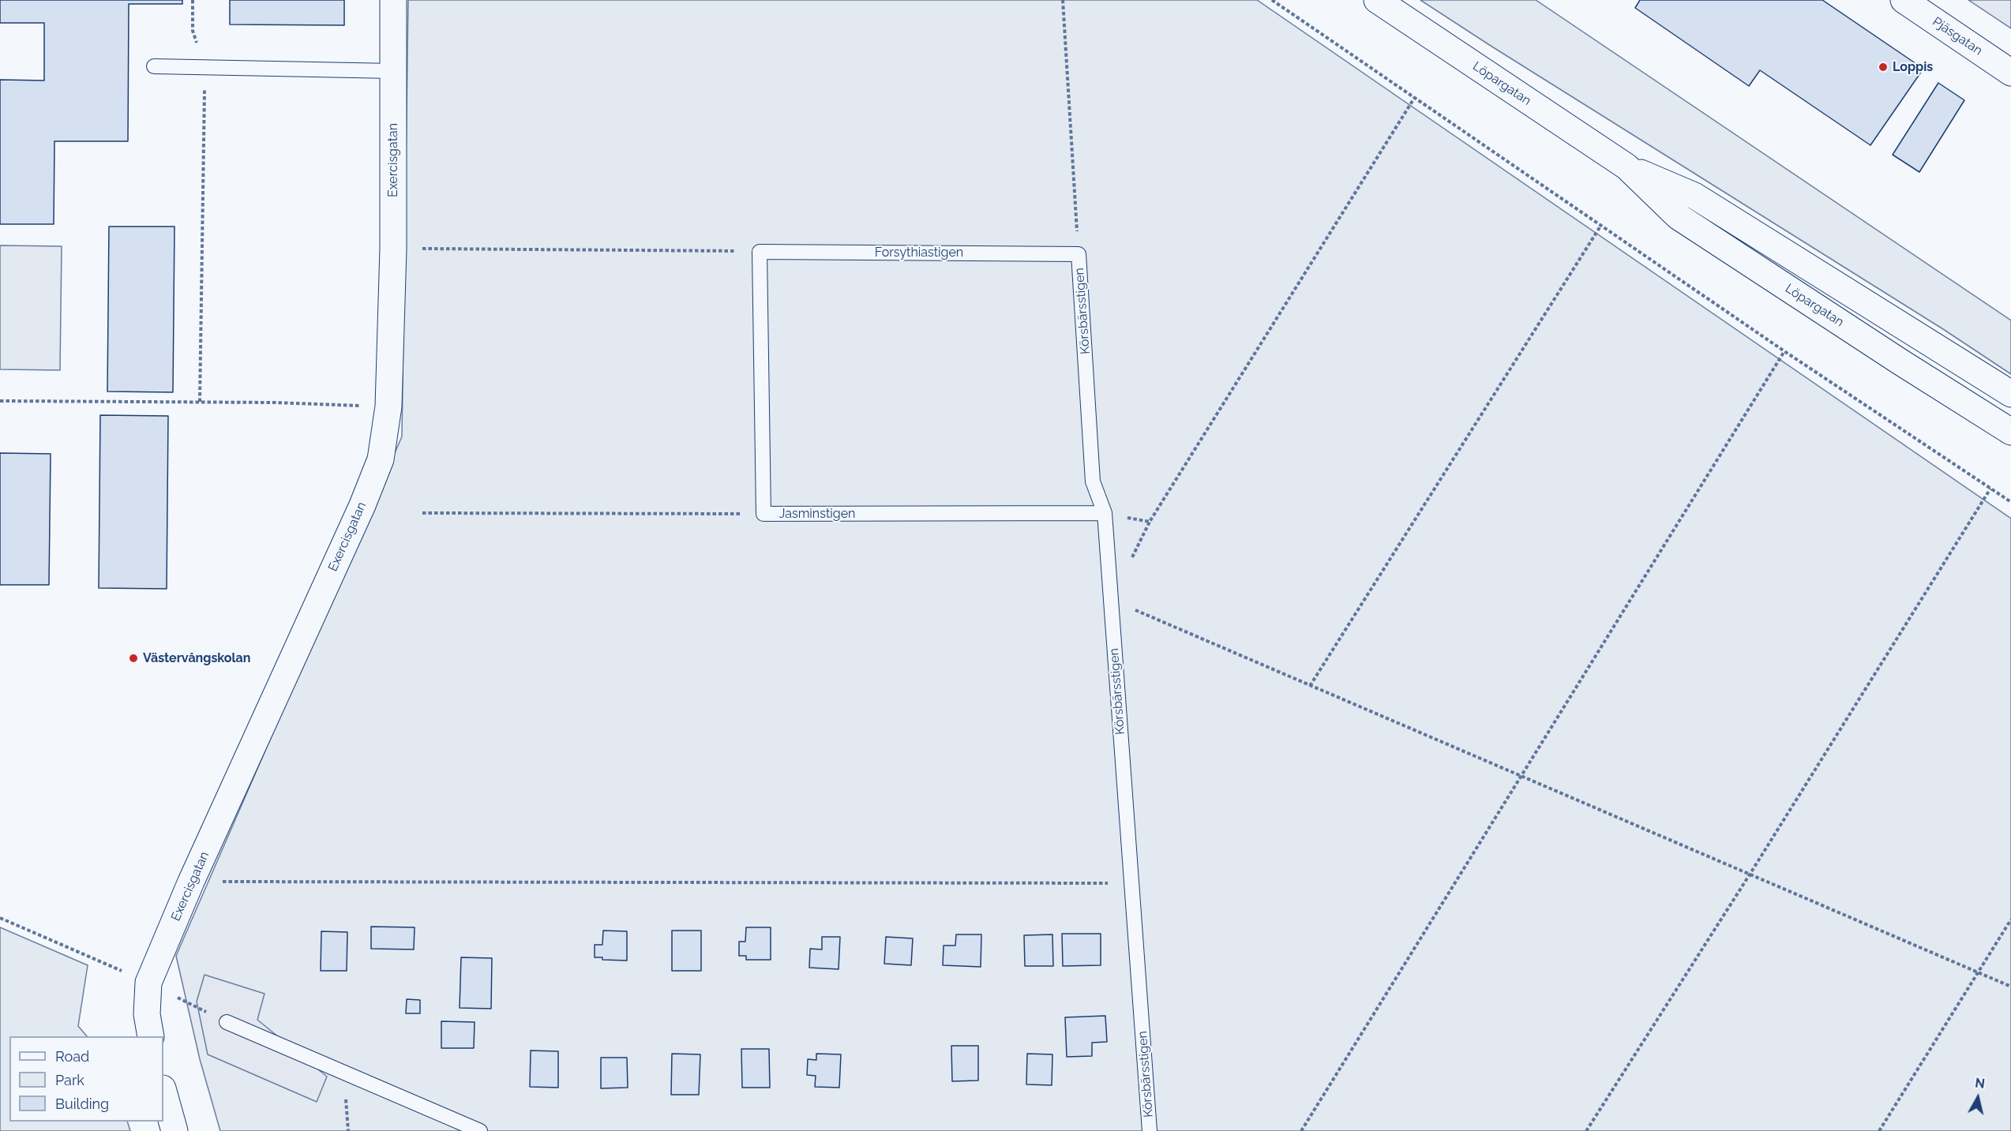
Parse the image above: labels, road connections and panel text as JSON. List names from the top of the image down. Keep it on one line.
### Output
{"streets":{"street":["Pjäsgatan","Löpargatan","Exercisgatan"],"lane":["Forsythiastigen","Körsbärsstigen","Jasminstigen"]},"crossings":[["Forsythiastigen","Körsbärsstigen"],["Forsythiastigen","Jasminstigen"],["Körsbärsstigen","Jasminstigen"]],"places":["Loppis","Västervångskolan"],"legend":["Road","Park","Building"],"north":"top"}
